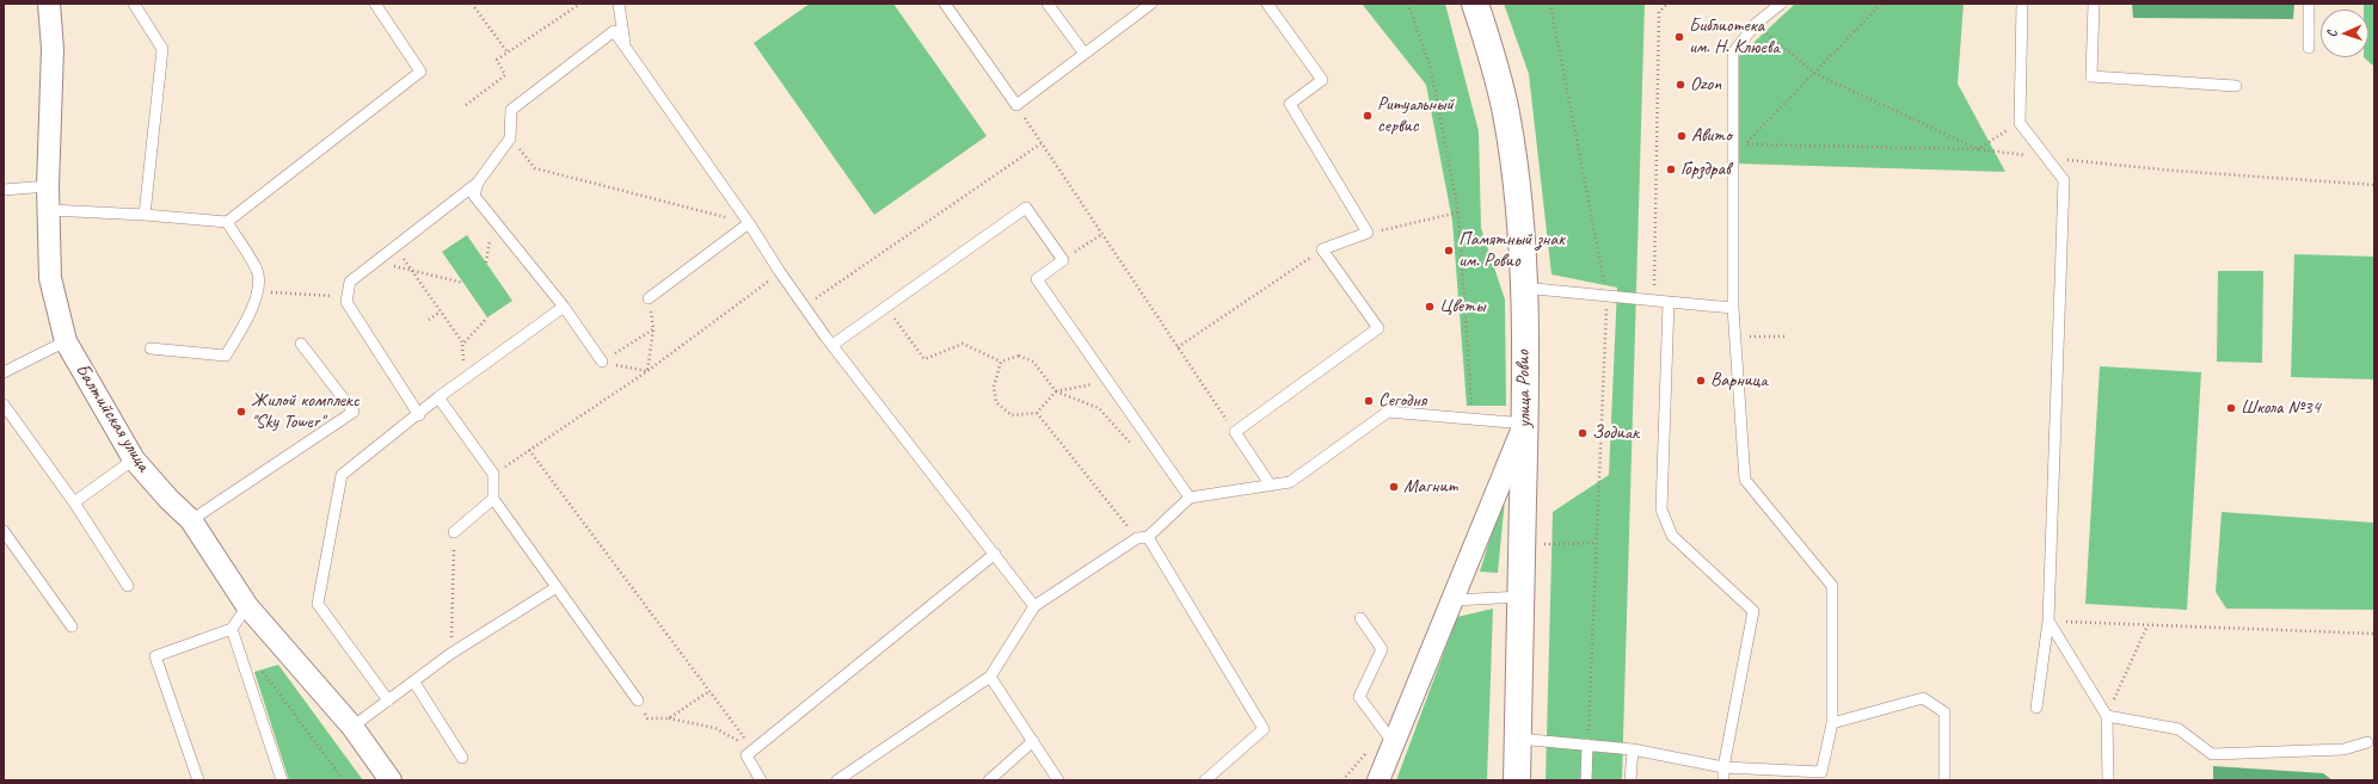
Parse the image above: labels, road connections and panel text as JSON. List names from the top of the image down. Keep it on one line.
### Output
{"streets":{"main road":["улица Ровио"],"street":["Балтийская улица"]},"places":["Библиотека им. Н. Клюева","Ozon","Ритуальный сервис","Авито","Горздрав","Памятный знак им. Ровио","Цветы","Варница","Сегодня","Школа №34","Жилой комплекс \"Sky Tower\"","Зодиак","Магнит"],"north":"left"}
